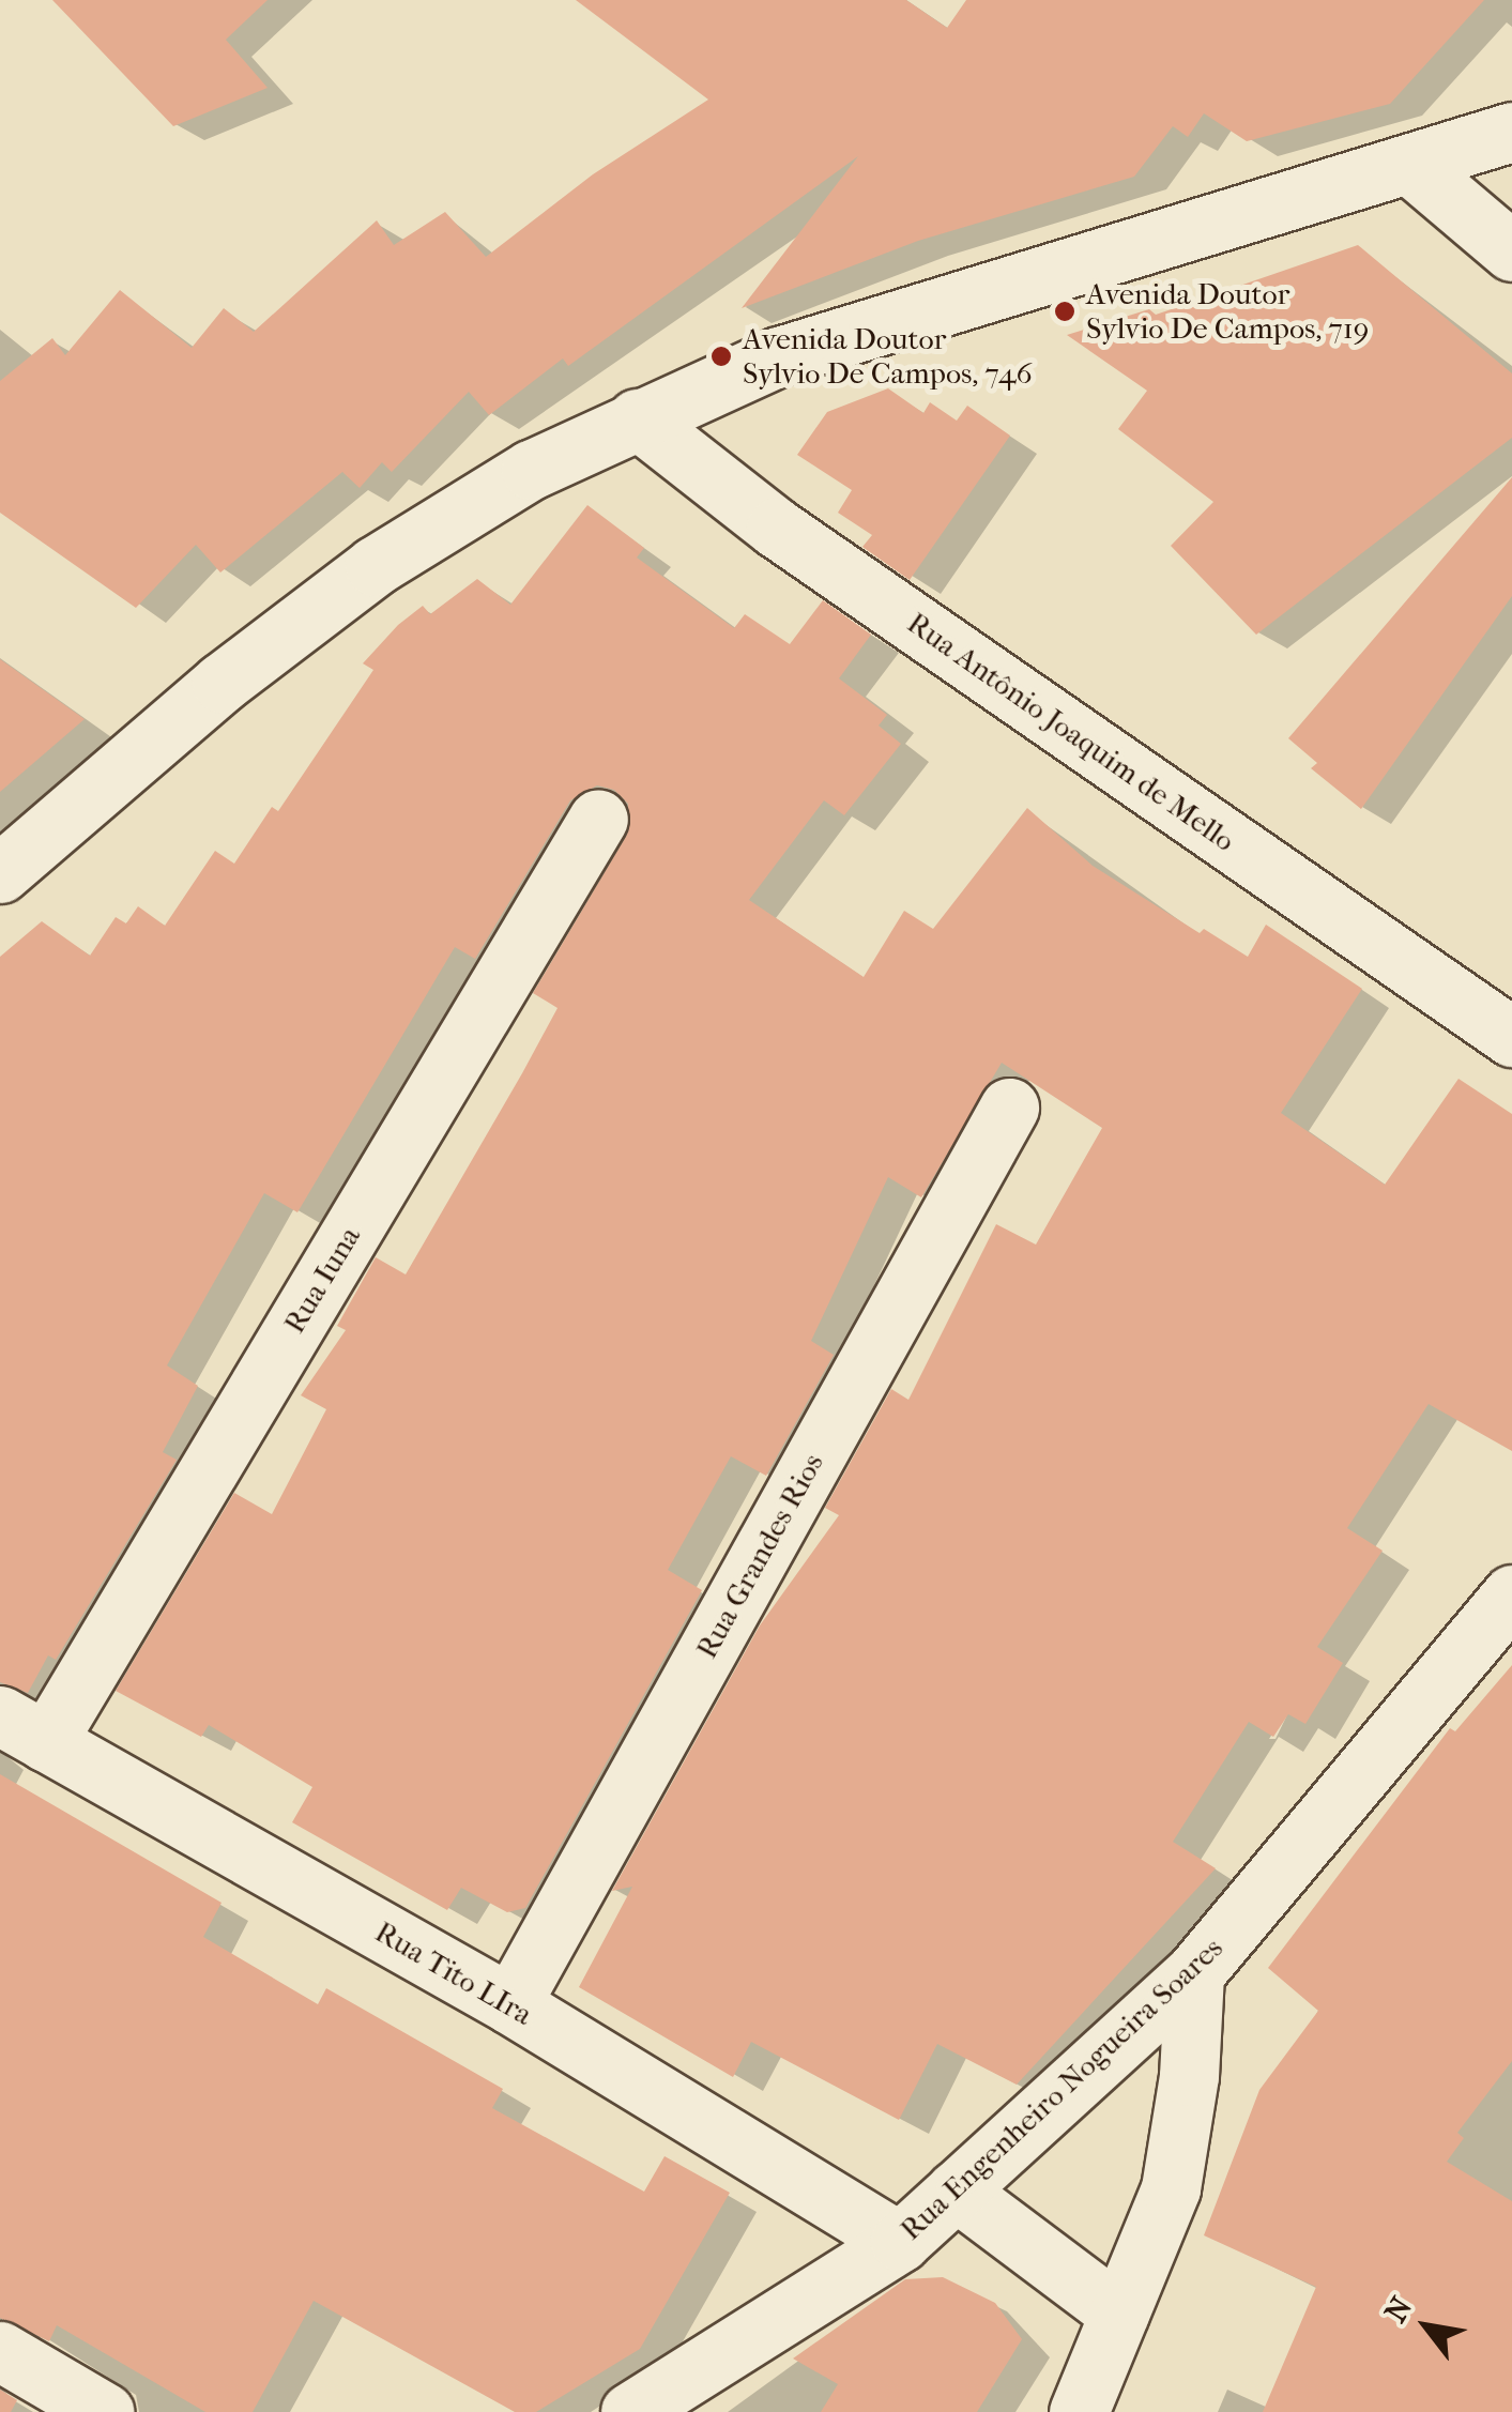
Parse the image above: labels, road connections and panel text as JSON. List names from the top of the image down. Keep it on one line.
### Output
{"streets":{"street":["Rua Antônio Joaquim de Mello","Rua Iuna","Rua Grandes Rios","Rua Tito LIra","Rua Engenheiro Nogueira Soares"]},"crossings":[["Rua Iuna","Rua Tito LIra"],["Rua Grandes Rios","Rua Tito LIra"],["Rua Tito LIra","Rua Engenheiro Nogueira Soares"]],"places":["Avenida Doutor Sylvio De Campos, 719","Avenida Doutor Sylvio De Campos, 746"],"north":"top left"}
